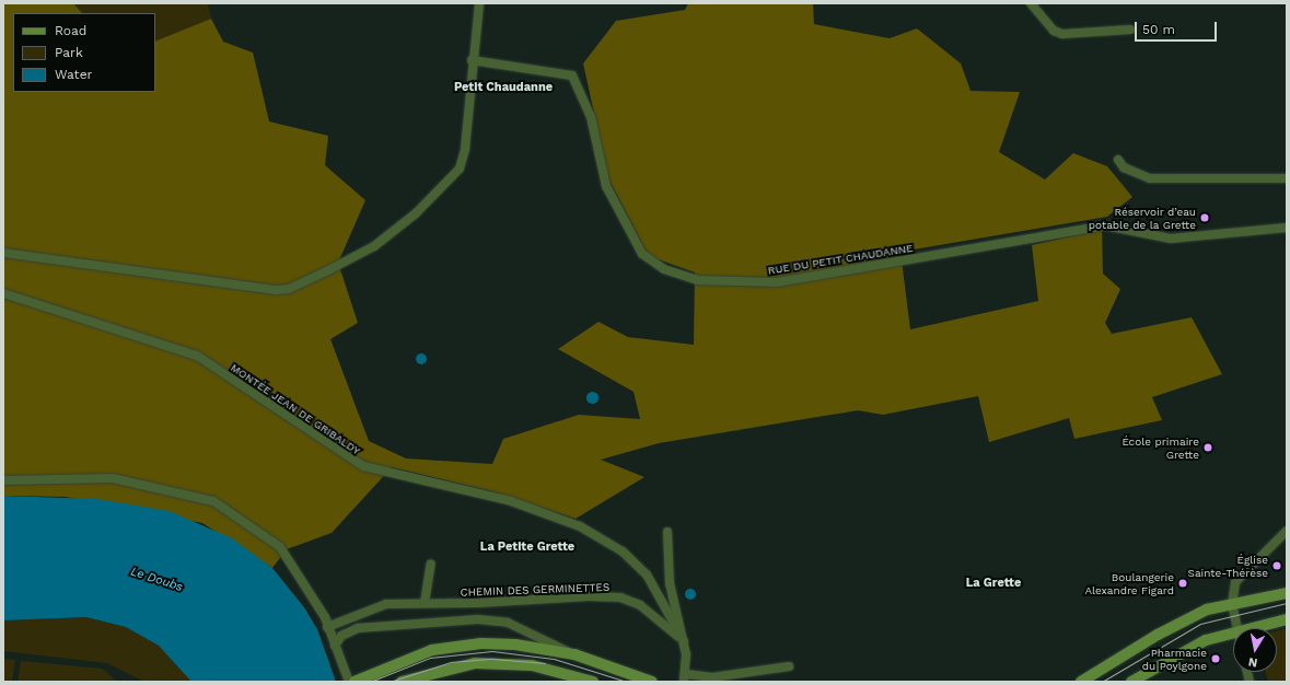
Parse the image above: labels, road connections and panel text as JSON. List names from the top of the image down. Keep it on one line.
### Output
{"streets":{"street":["RUE DU PETIT CHAUDANNE","MONTÉE JEAN DE GRIBALDY","CHEMIN DES GERMINETTES"]},"crossings":[["MONTÉE JEAN DE GRIBALDY","CHEMIN DES GERMINETTES"]],"districts":["Petit Chaudanne","La Petite Grette","La Grette"],"water":["Le Doubs"],"places":["Réservoir d’eau potable de la Grette","École primaire Grette","Église Sainte-Thérèse","Boulangerie Alexandre Figard","Pharmacie du Poylgone"],"legend":["Road","Park","Water"],"scale_bar":"50 m","north":"bottom"}
